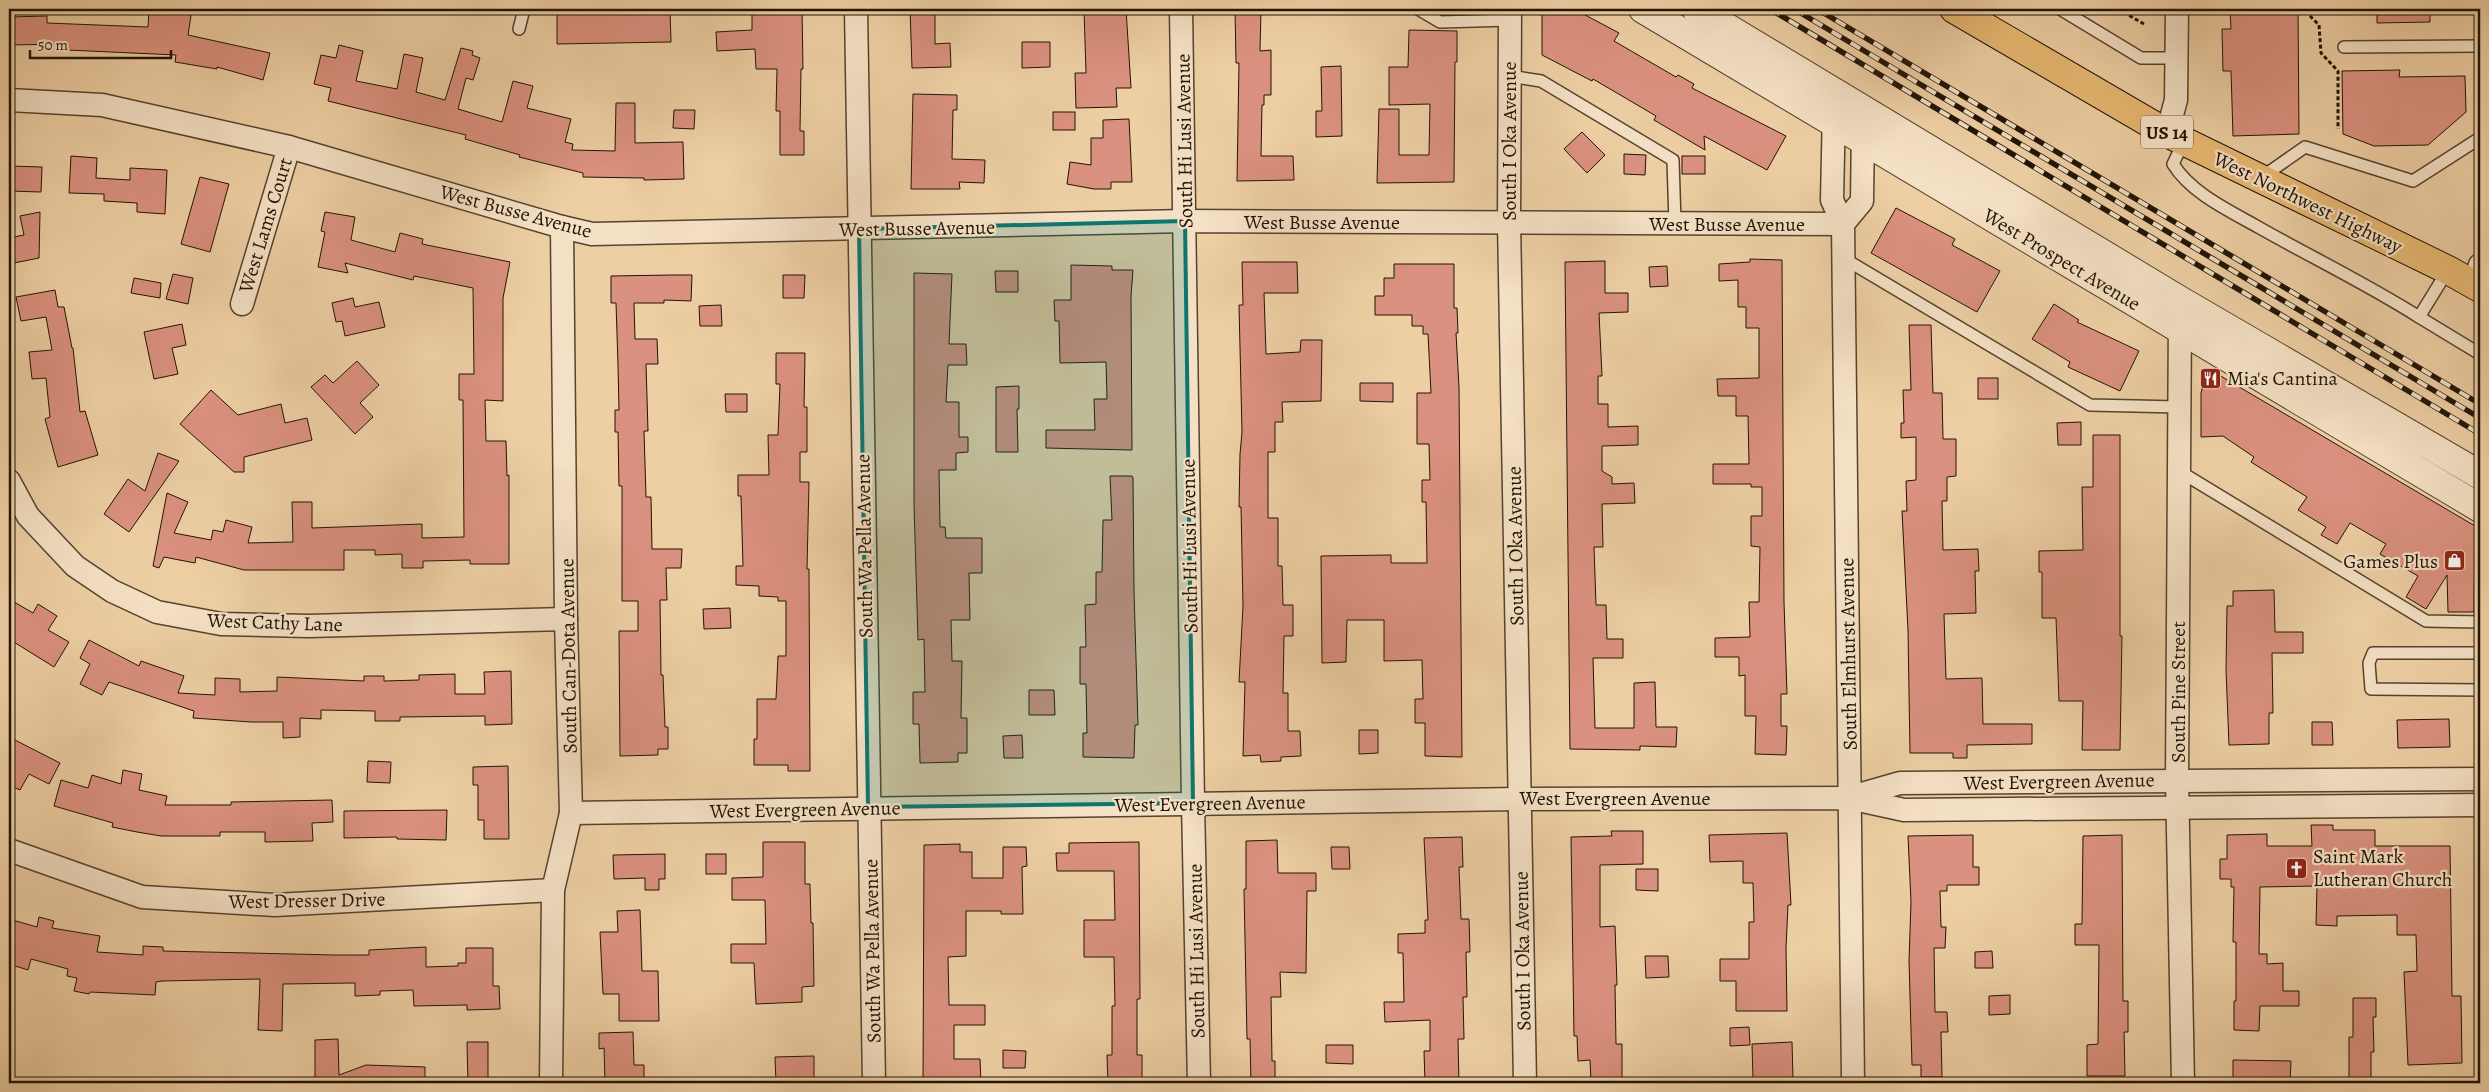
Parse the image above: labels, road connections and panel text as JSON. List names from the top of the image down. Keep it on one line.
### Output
{"streets":{"main road":["US 14","West Northwest Highway"],"street":["South Hi Lusi Avenue","South I Oka Avenue","West Busse Avenue","West Lams Court","West Prospect Avenue","South Wa Pella Avenue","West Cathy Lane","South Elmhurst Avenue","South Can-Dota Avenue","South Pine Street","West Evergreen Avenue","West Dresser Drive"]},"crossings":[["South Hi Lusi Avenue","West Busse Avenue"],["South Hi Lusi Avenue","West Evergreen Avenue"],["South I Oka Avenue","West Busse Avenue"],["South I Oka Avenue","West Evergreen Avenue"],["West Busse Avenue","West Lams Court"],["West Busse Avenue","South Wa Pella Avenue"],["West Busse Avenue","South Elmhurst Avenue"],["West Busse Avenue","South Can-Dota Avenue"],["West Prospect Avenue","South Elmhurst Avenue"],["West Prospect Avenue","South Pine Street"],["South Wa Pella Avenue","West Evergreen Avenue"],["West Cathy Lane","South Can-Dota Avenue"],["South Elmhurst Avenue","West Evergreen Avenue"],["South Can-Dota Avenue","West Evergreen Avenue"],["South Can-Dota Avenue","West Dresser Drive"],["South Pine Street","West Evergreen Avenue"]],"places":{"restaurant":["Mia's Cantina"],"shop":["Games Plus"],"church":["Saint Mark Lutheran Church"]},"scale_bar":"50 m"}
